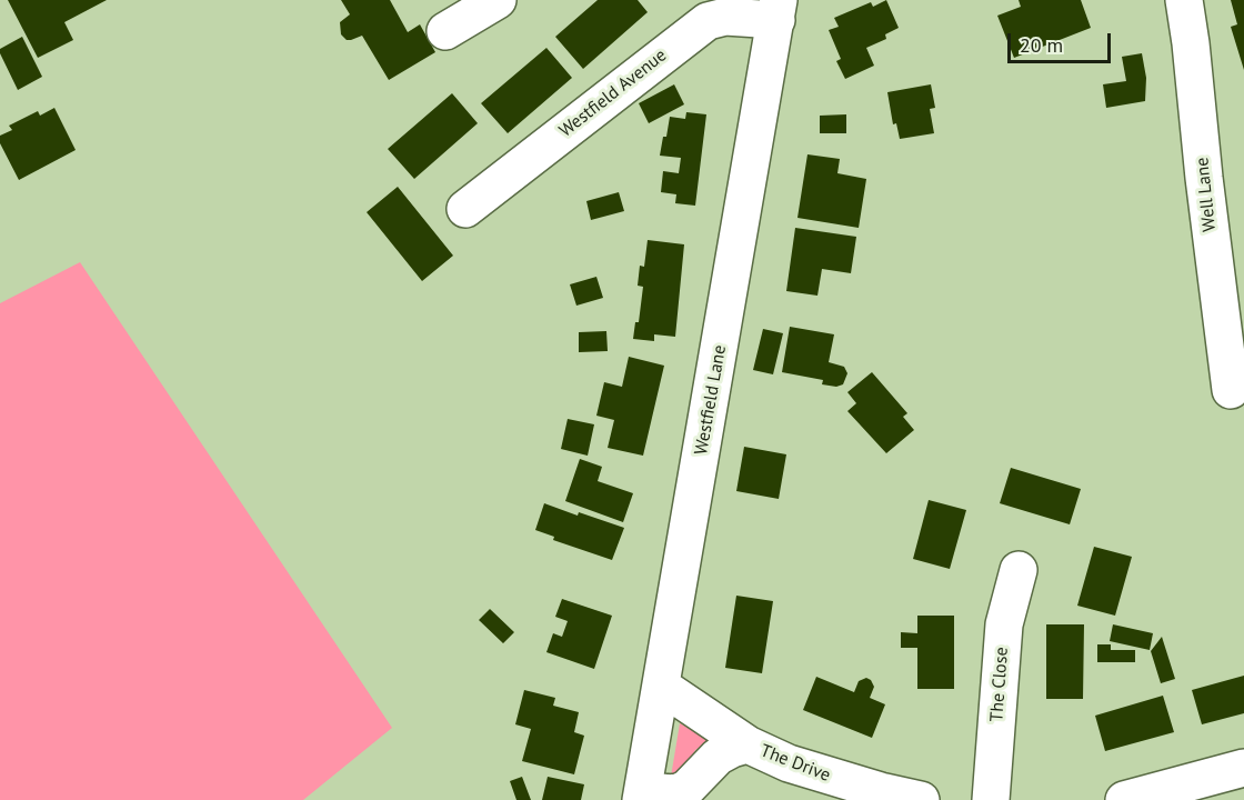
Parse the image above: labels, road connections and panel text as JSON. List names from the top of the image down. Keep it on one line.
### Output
{"streets":{"street":["Westfield Avenue","Well Lane","Westfield Lane","The Close","The Drive"]},"crossings":[["Westfield Avenue","Westfield Lane"],["Westfield Lane","The Drive"]],"scale_bar":"20 m"}
